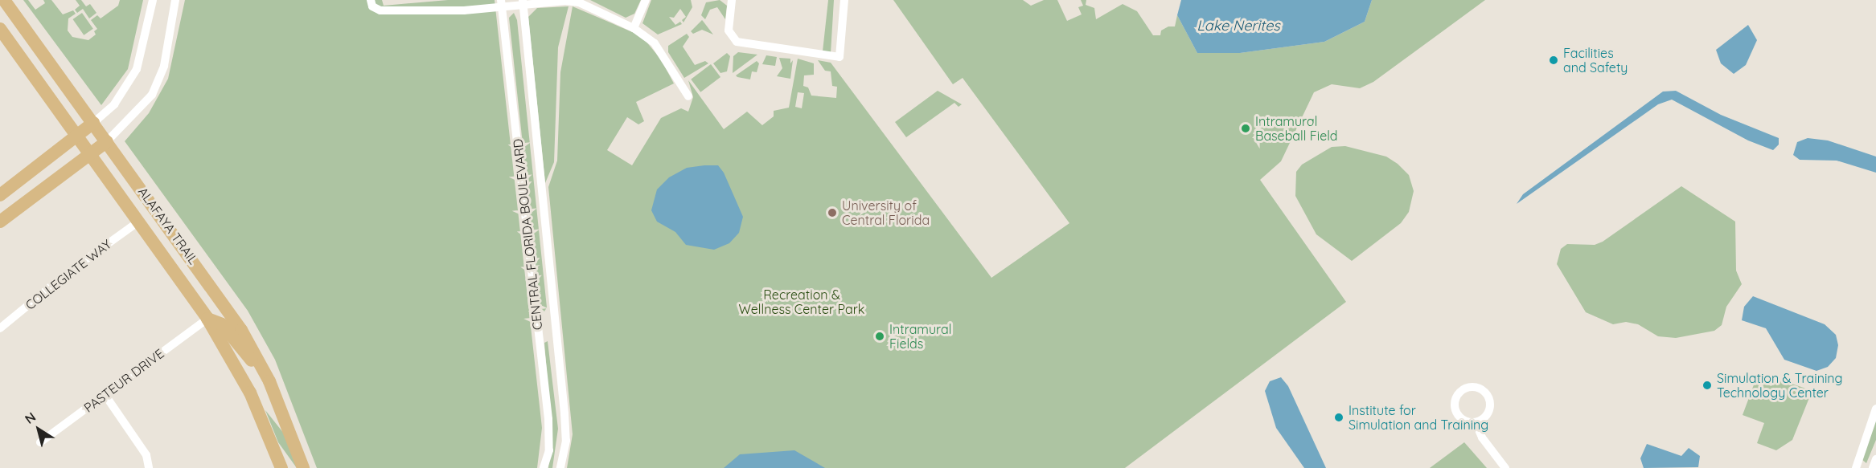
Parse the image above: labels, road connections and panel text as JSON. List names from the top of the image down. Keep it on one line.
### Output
{"streets":{"main road":["ALAFAYA TRAIL"],"street":["CENTRAL FLORIDA BOULEVARD","COLLEGIATE WAY","PASTEUR DRIVE"]},"crossings":[["ALAFAYA TRAIL","COLLEGIATE WAY"],["ALAFAYA TRAIL","PASTEUR DRIVE"]],"water":["Lake Nerites"],"parks":["Recreation & Wellness Center Park"],"places":["Facilities and Safety","Intramural Baseball Field","University of Central Florida","Intramural Fields","Simulation & Training Technology Center","Institute for Simulation and Training"],"north":"top left"}
